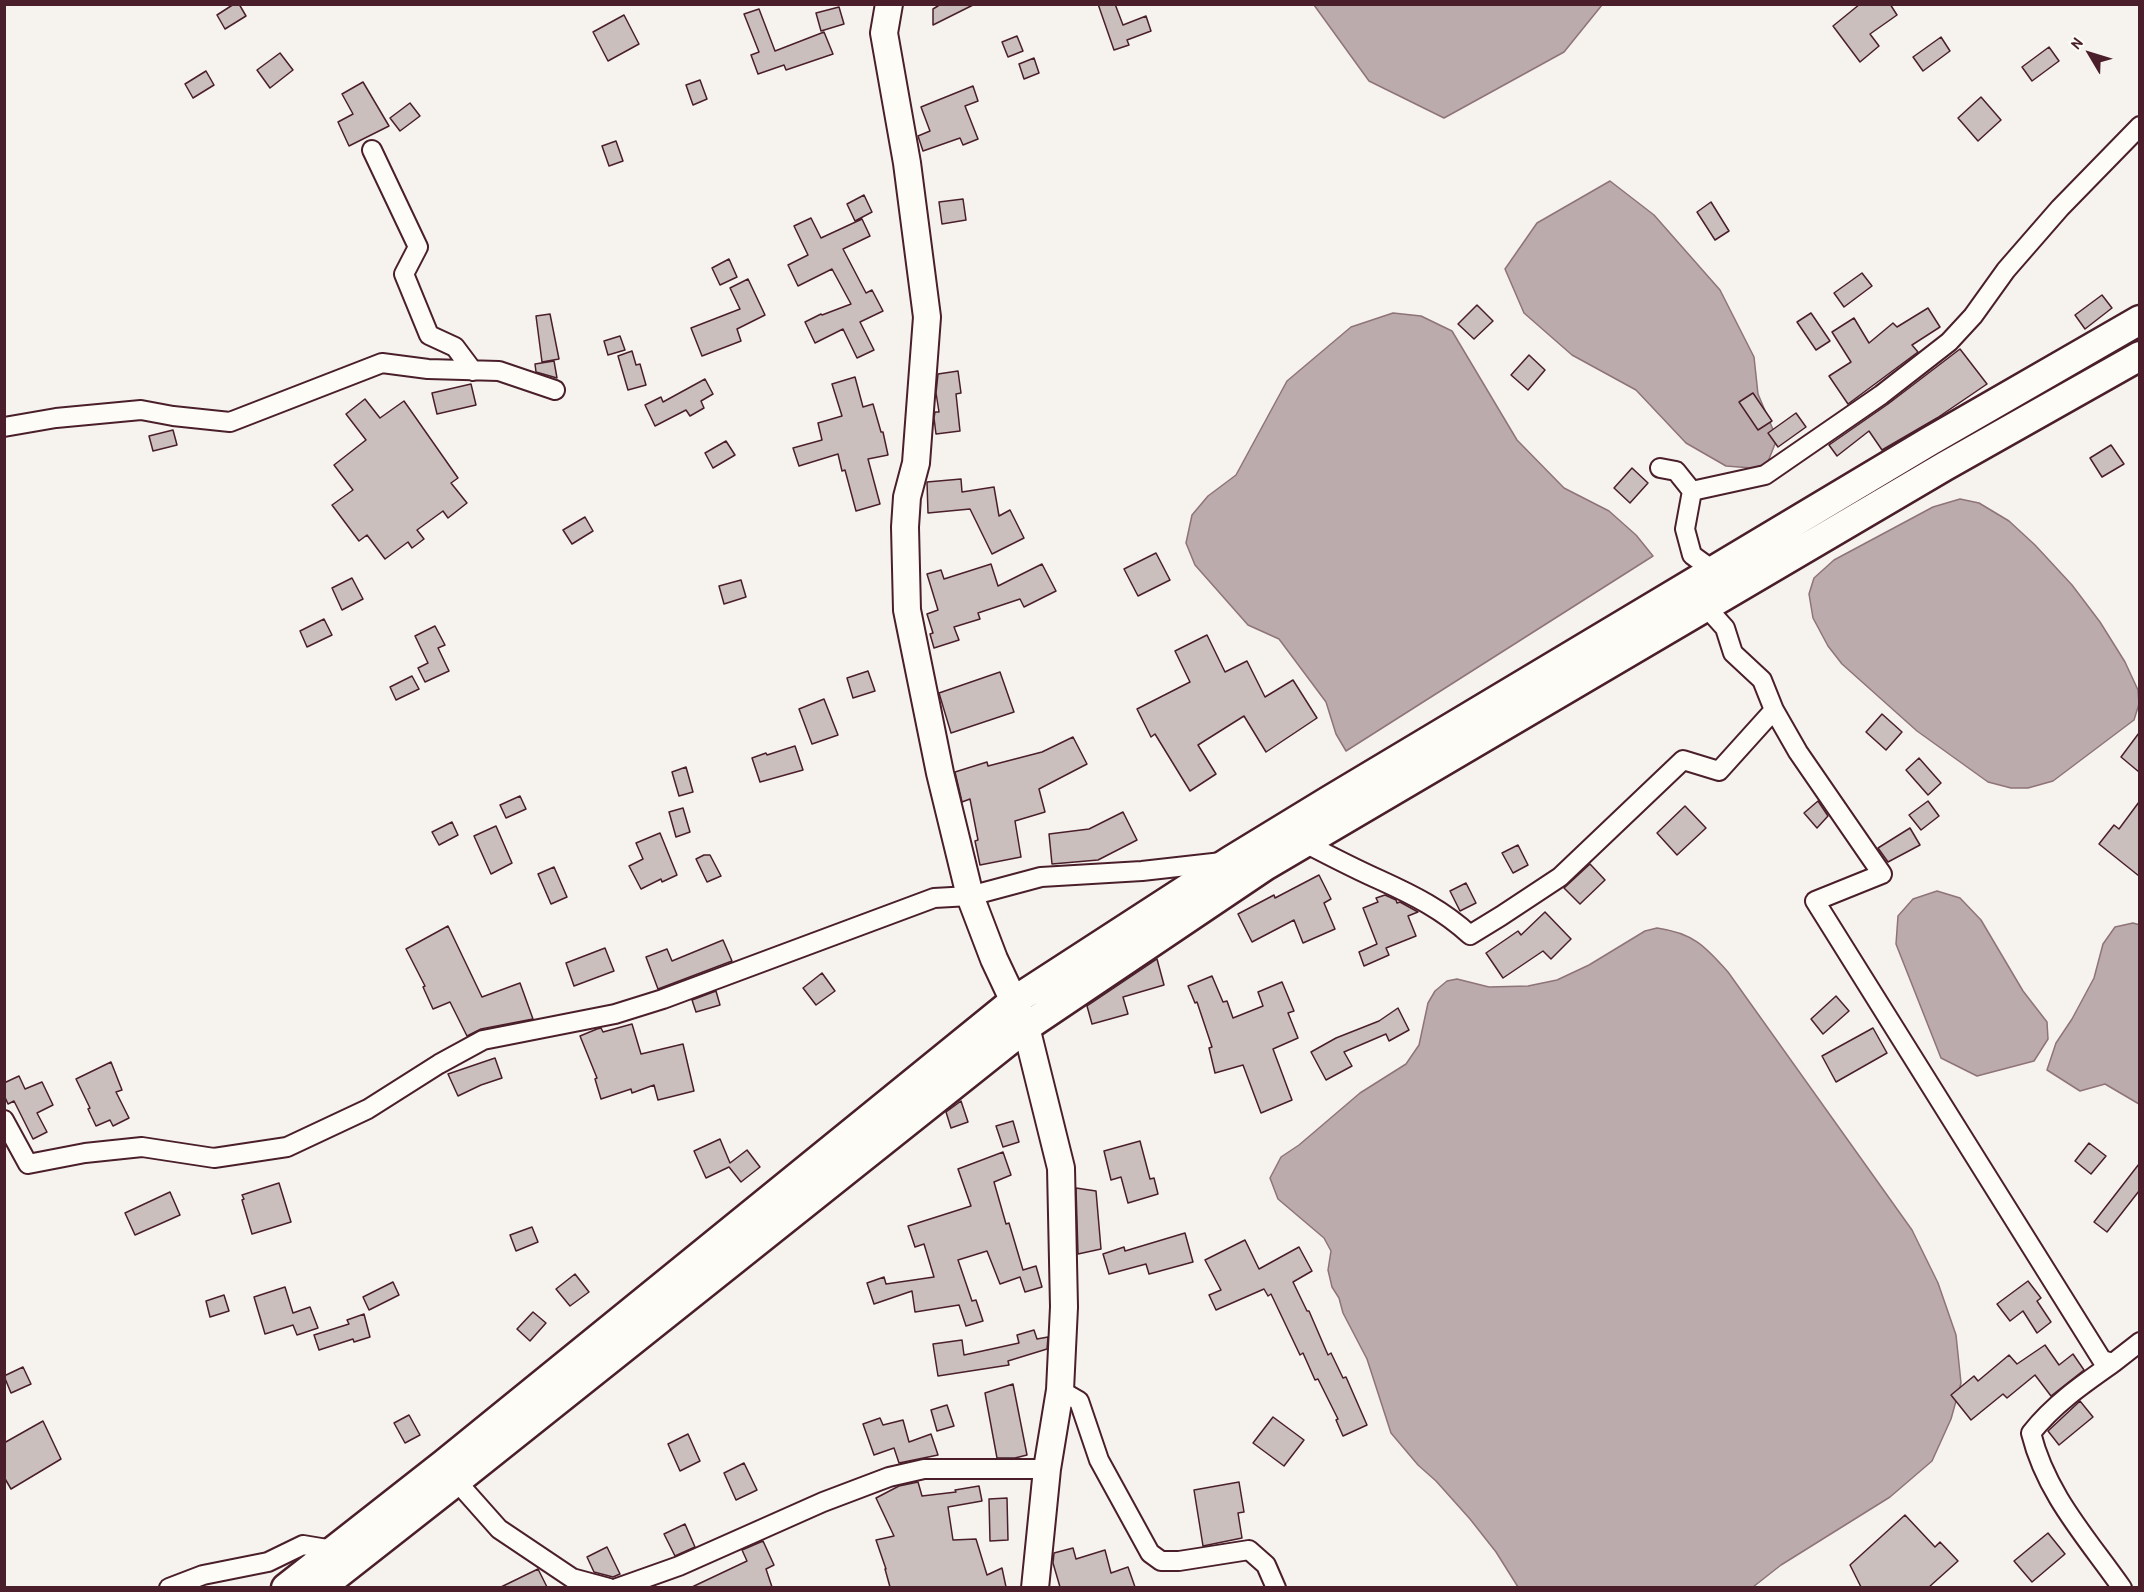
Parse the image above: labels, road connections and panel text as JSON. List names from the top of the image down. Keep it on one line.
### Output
{"north":"top left"}
